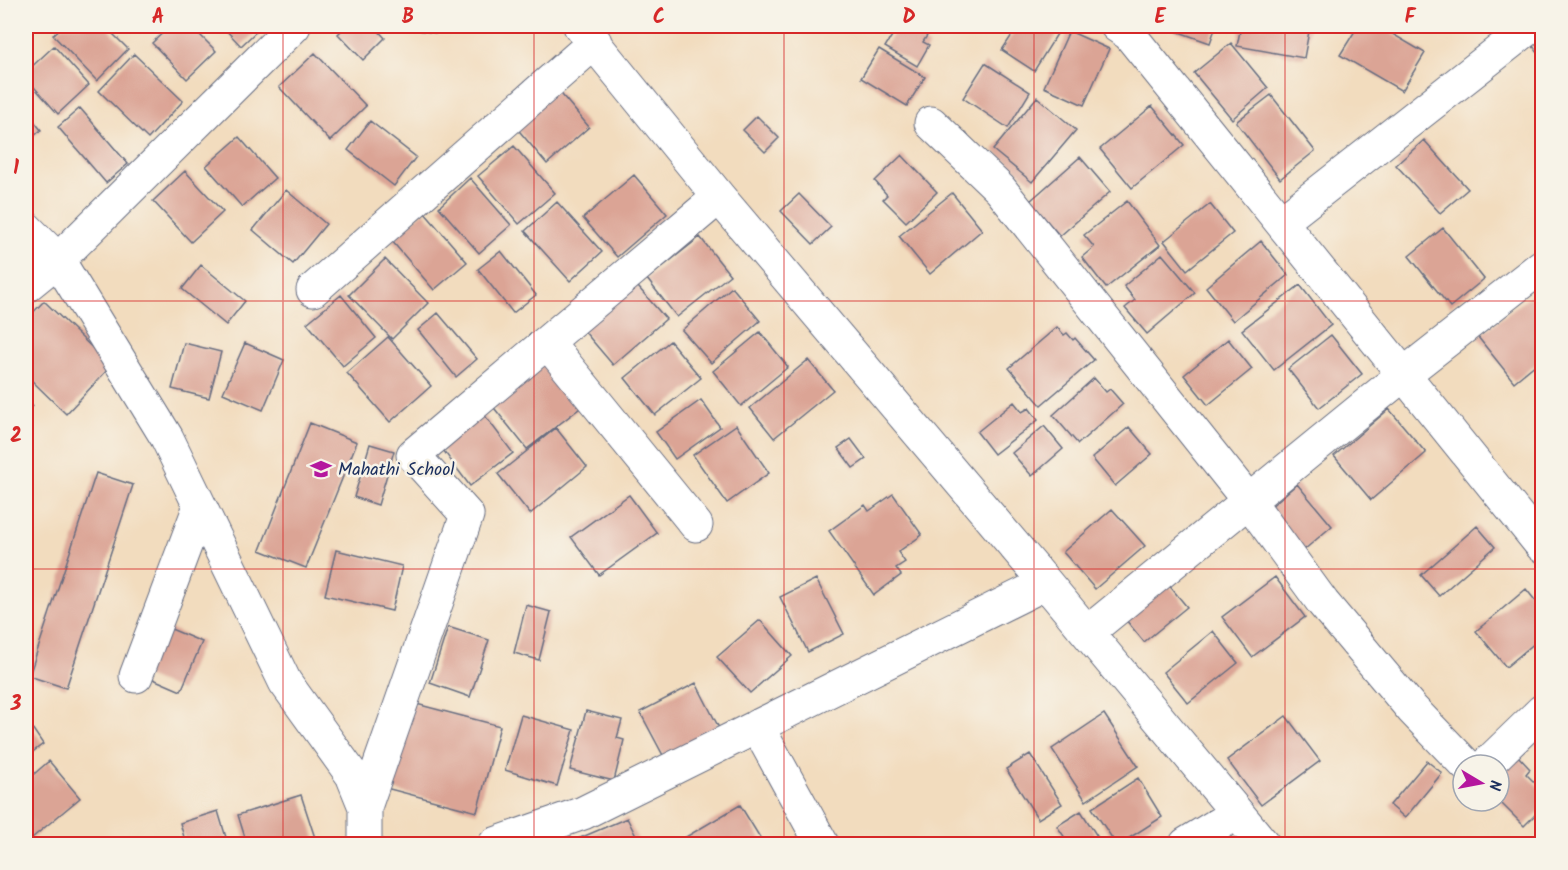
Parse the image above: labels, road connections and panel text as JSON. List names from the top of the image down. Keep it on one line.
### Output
{"places":{"school or university":["Mahathi School"]},"north":"right","grid":{"columns":["A","B","C","D","E","F"],"rows":["1","2","3"]}}
